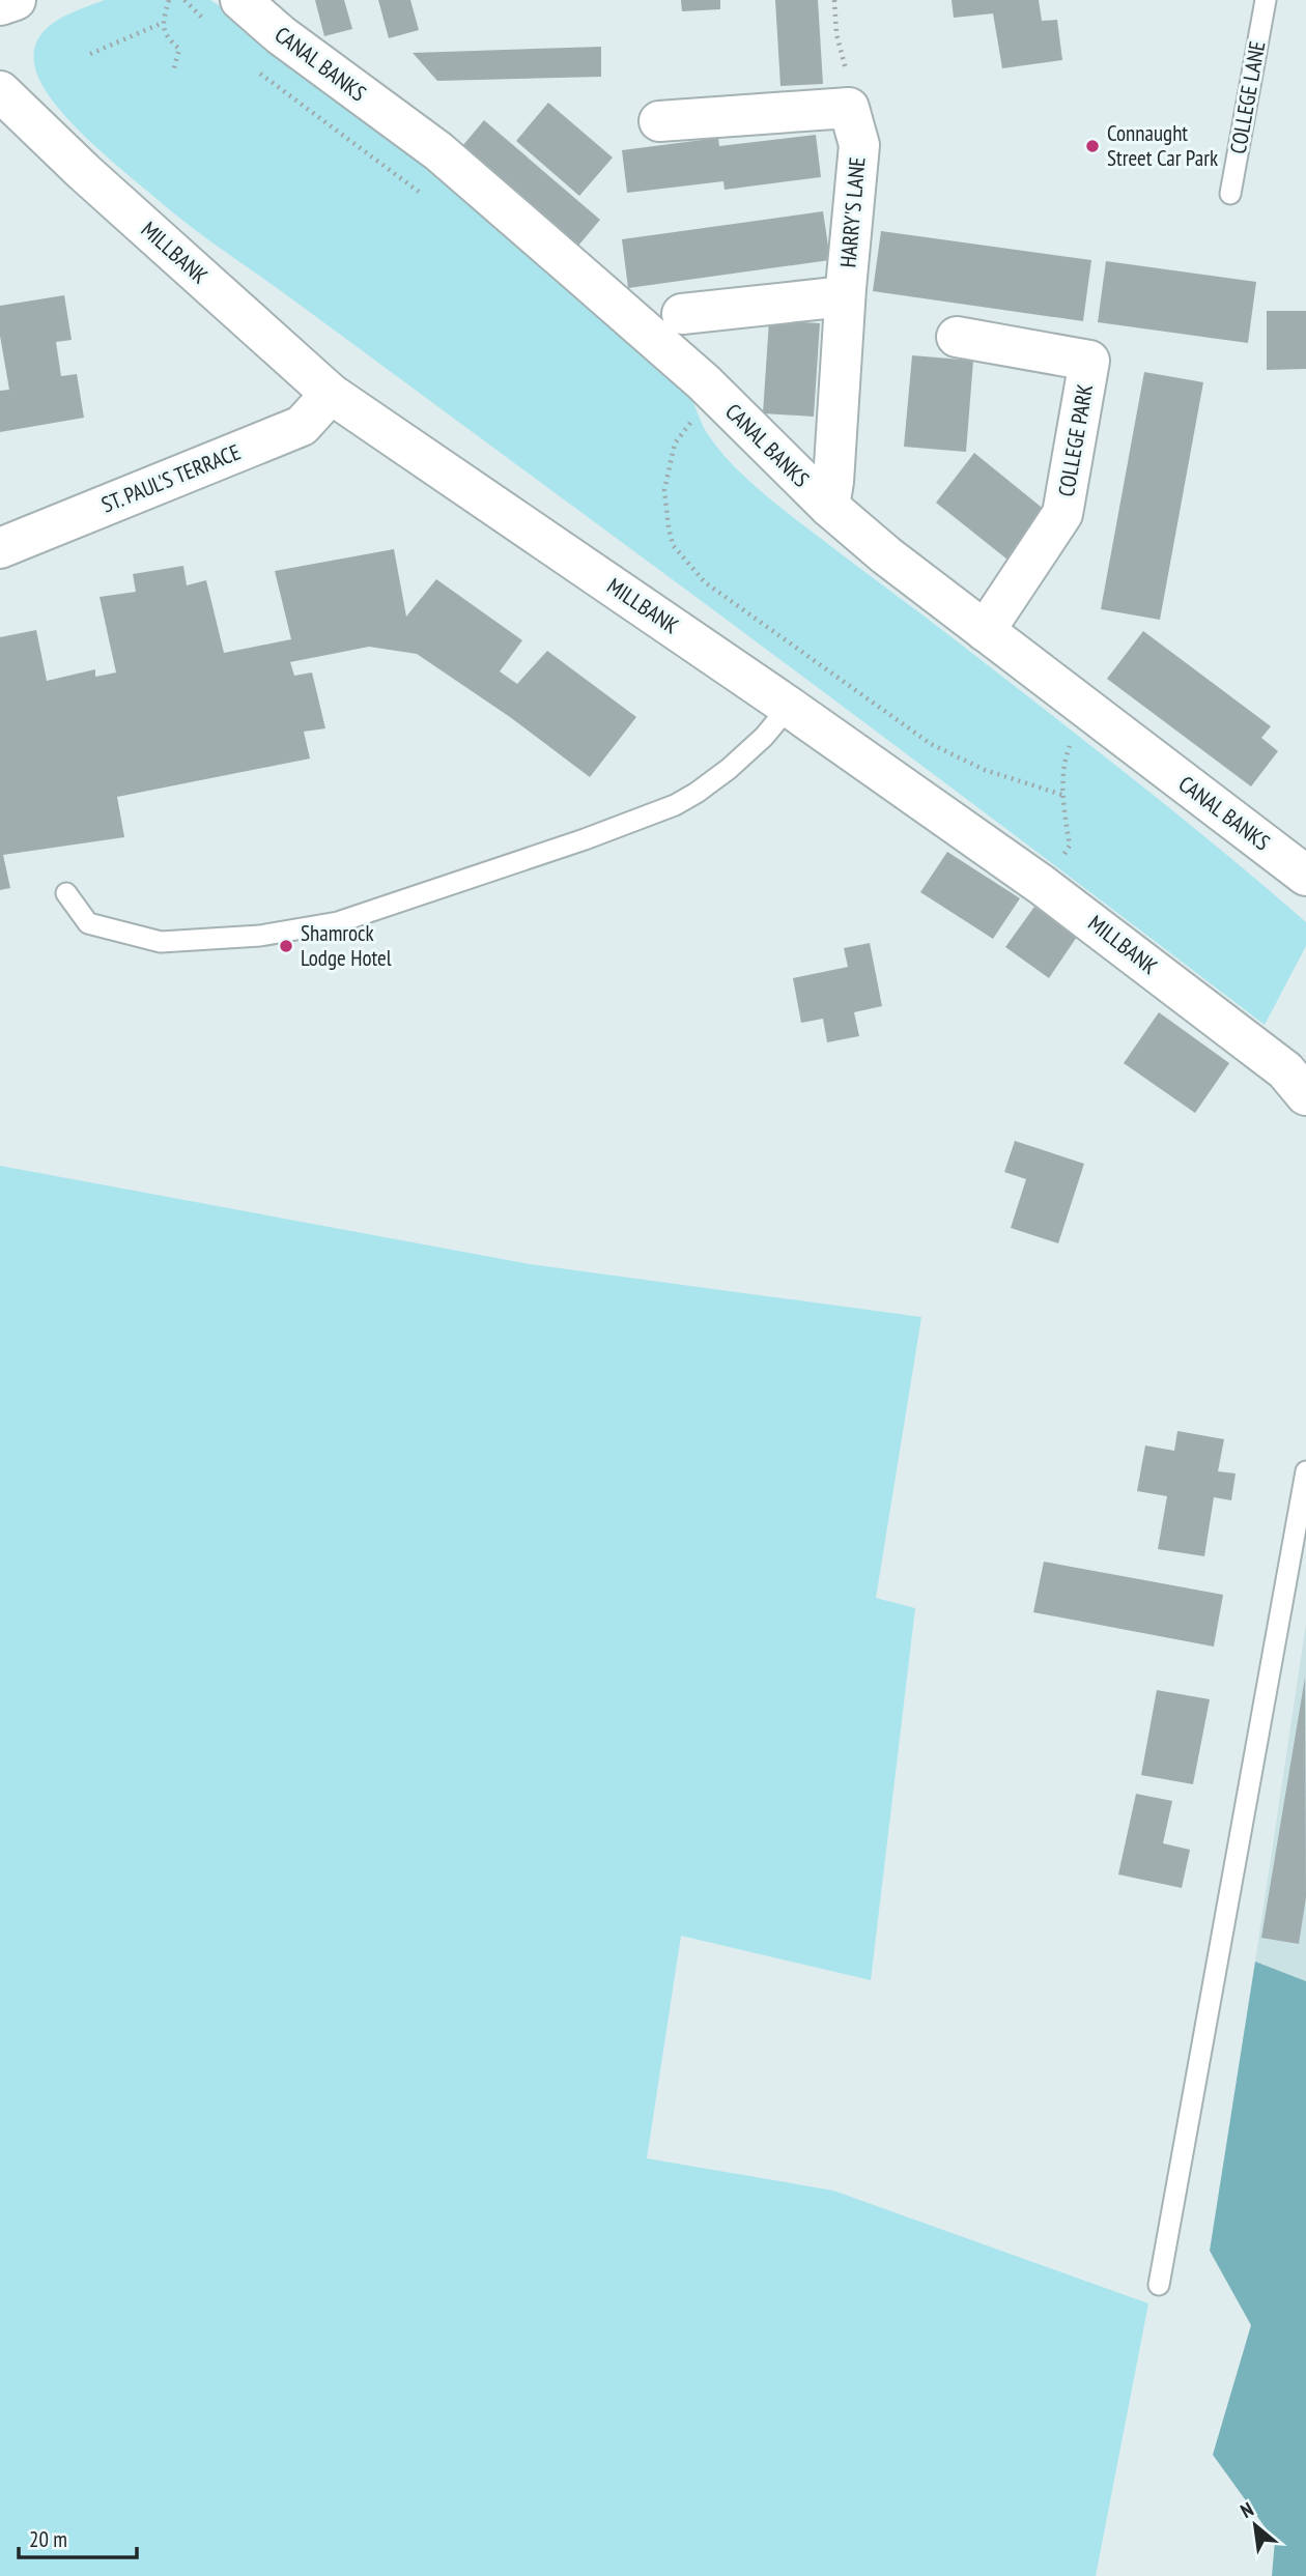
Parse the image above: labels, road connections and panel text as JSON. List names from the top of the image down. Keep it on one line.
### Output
{"streets":{"street":["CANAL BANKS","HARRY'S LANE","MILLBANK","COLLEGE PARK","ST. PAUL'S TERRACE"],"lane":["COLLEGE LANE"]},"crossings":[["CANAL BANKS","HARRY'S LANE"],["CANAL BANKS","COLLEGE PARK"],["MILLBANK","ST. PAUL'S TERRACE"]],"places":["Connaught Street Car Park","Shamrock Lodge Hotel"],"scale_bar":"20 m","north":"top left"}
